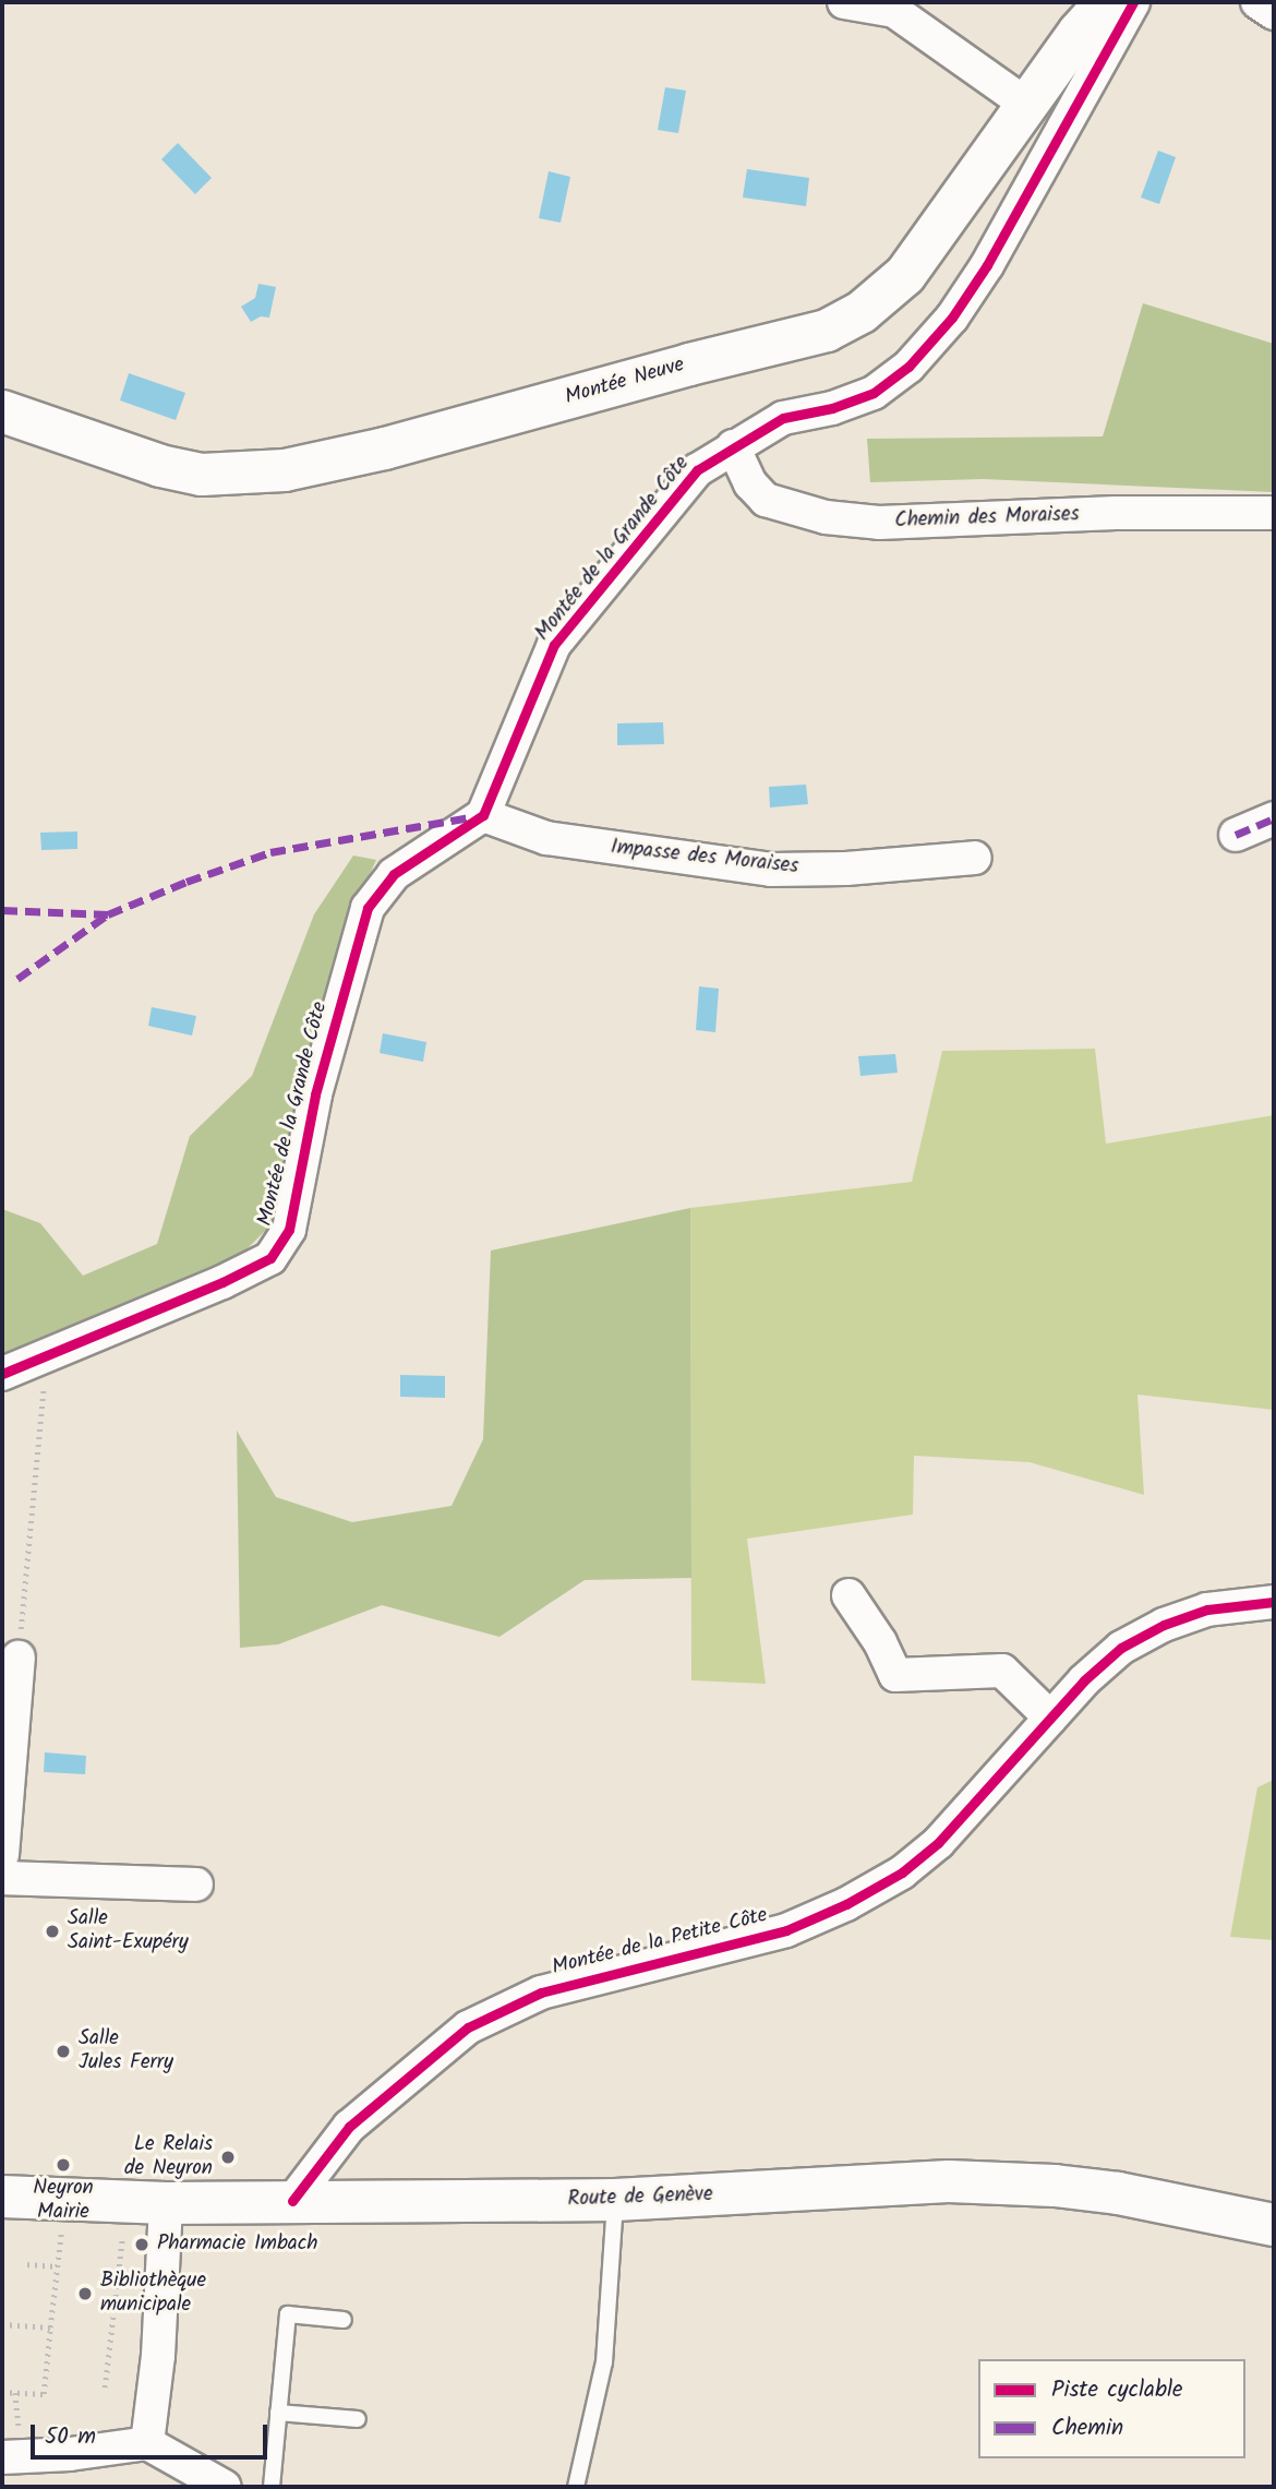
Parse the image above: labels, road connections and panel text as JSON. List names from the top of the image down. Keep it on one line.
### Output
{"streets":{"main road":["Montée Neuve","Route de Genève"],"street":["Chemin des Moraises","Montée de la Grande Côte","Impasse des Moraises","Montée de la Petite Côte"]},"crossings":[["Chemin des Moraises","Montée de la Grande Côte"],["Montée de la Grande Côte","Impasse des Moraises"],["Montée de la Petite Côte","Route de Genève"]],"places":["Salle Saint-Exupéry","Salle Jules Ferry","Le Relais de Neyron","Neyron Mairie","Pharmacie Imbach","Bibliothèque municipale"],"legend":["Piste cyclable","Chemin"],"scale_bar":"50 m"}
